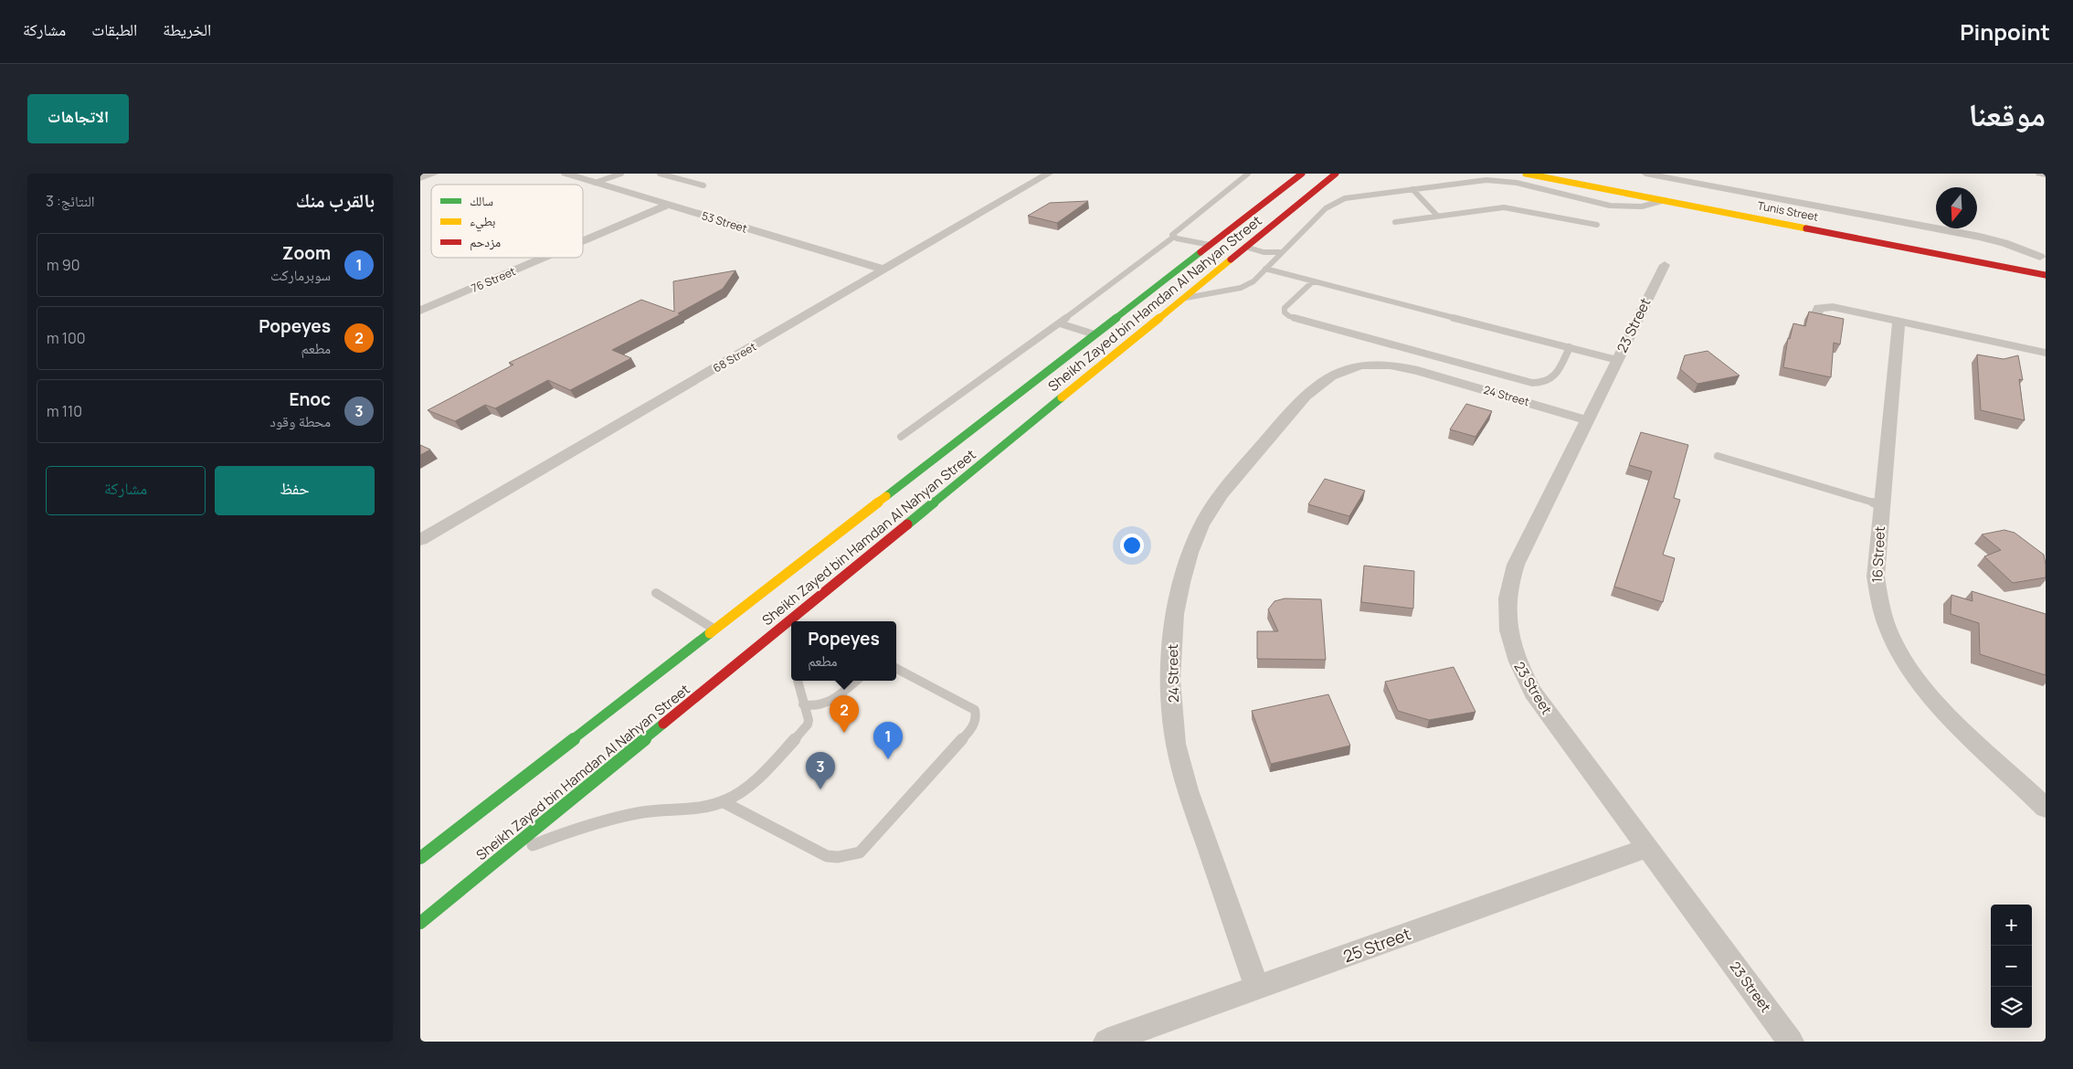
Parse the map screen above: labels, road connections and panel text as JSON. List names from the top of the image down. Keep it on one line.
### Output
{"streets":{"main road":["Tunis Street","Sheikh Zayed bin Hamdan Al Nahyan Street"],"street":["53 Street","76 Street","23 Street","68 Street","24 Street","16 Street","25 Street"]},"crossings":[["53 Street","76 Street"],["53 Street","68 Street"],["23 Street","24 Street"],["23 Street","25 Street"],["24 Street","25 Street"]],"legend":["سالك","بطيء","مزدحم"],"north":"bottom","page":{"header":"Pinpoint","nav":["الخريطة","الطبقات","مشاركة"],"title":"موقعنا","buttons":["الاتجاهات",["حفظ","مشاركة"]],"heading":["بالقرب منك","النتائج: 3"],"list":[{"mark":"1","name":"Zoom","note":"سوبرماركت","value":"90 m"},{"mark":"2","name":"Popeyes","note":"مطعم","value":"100 m"},{"mark":"3","name":"Enoc","note":"محطة وقود","value":"110 m"}],"popup":["Popeyes","مطعم"],"pins":["2","1","3"],"map_buttons":["+","−"]}}
